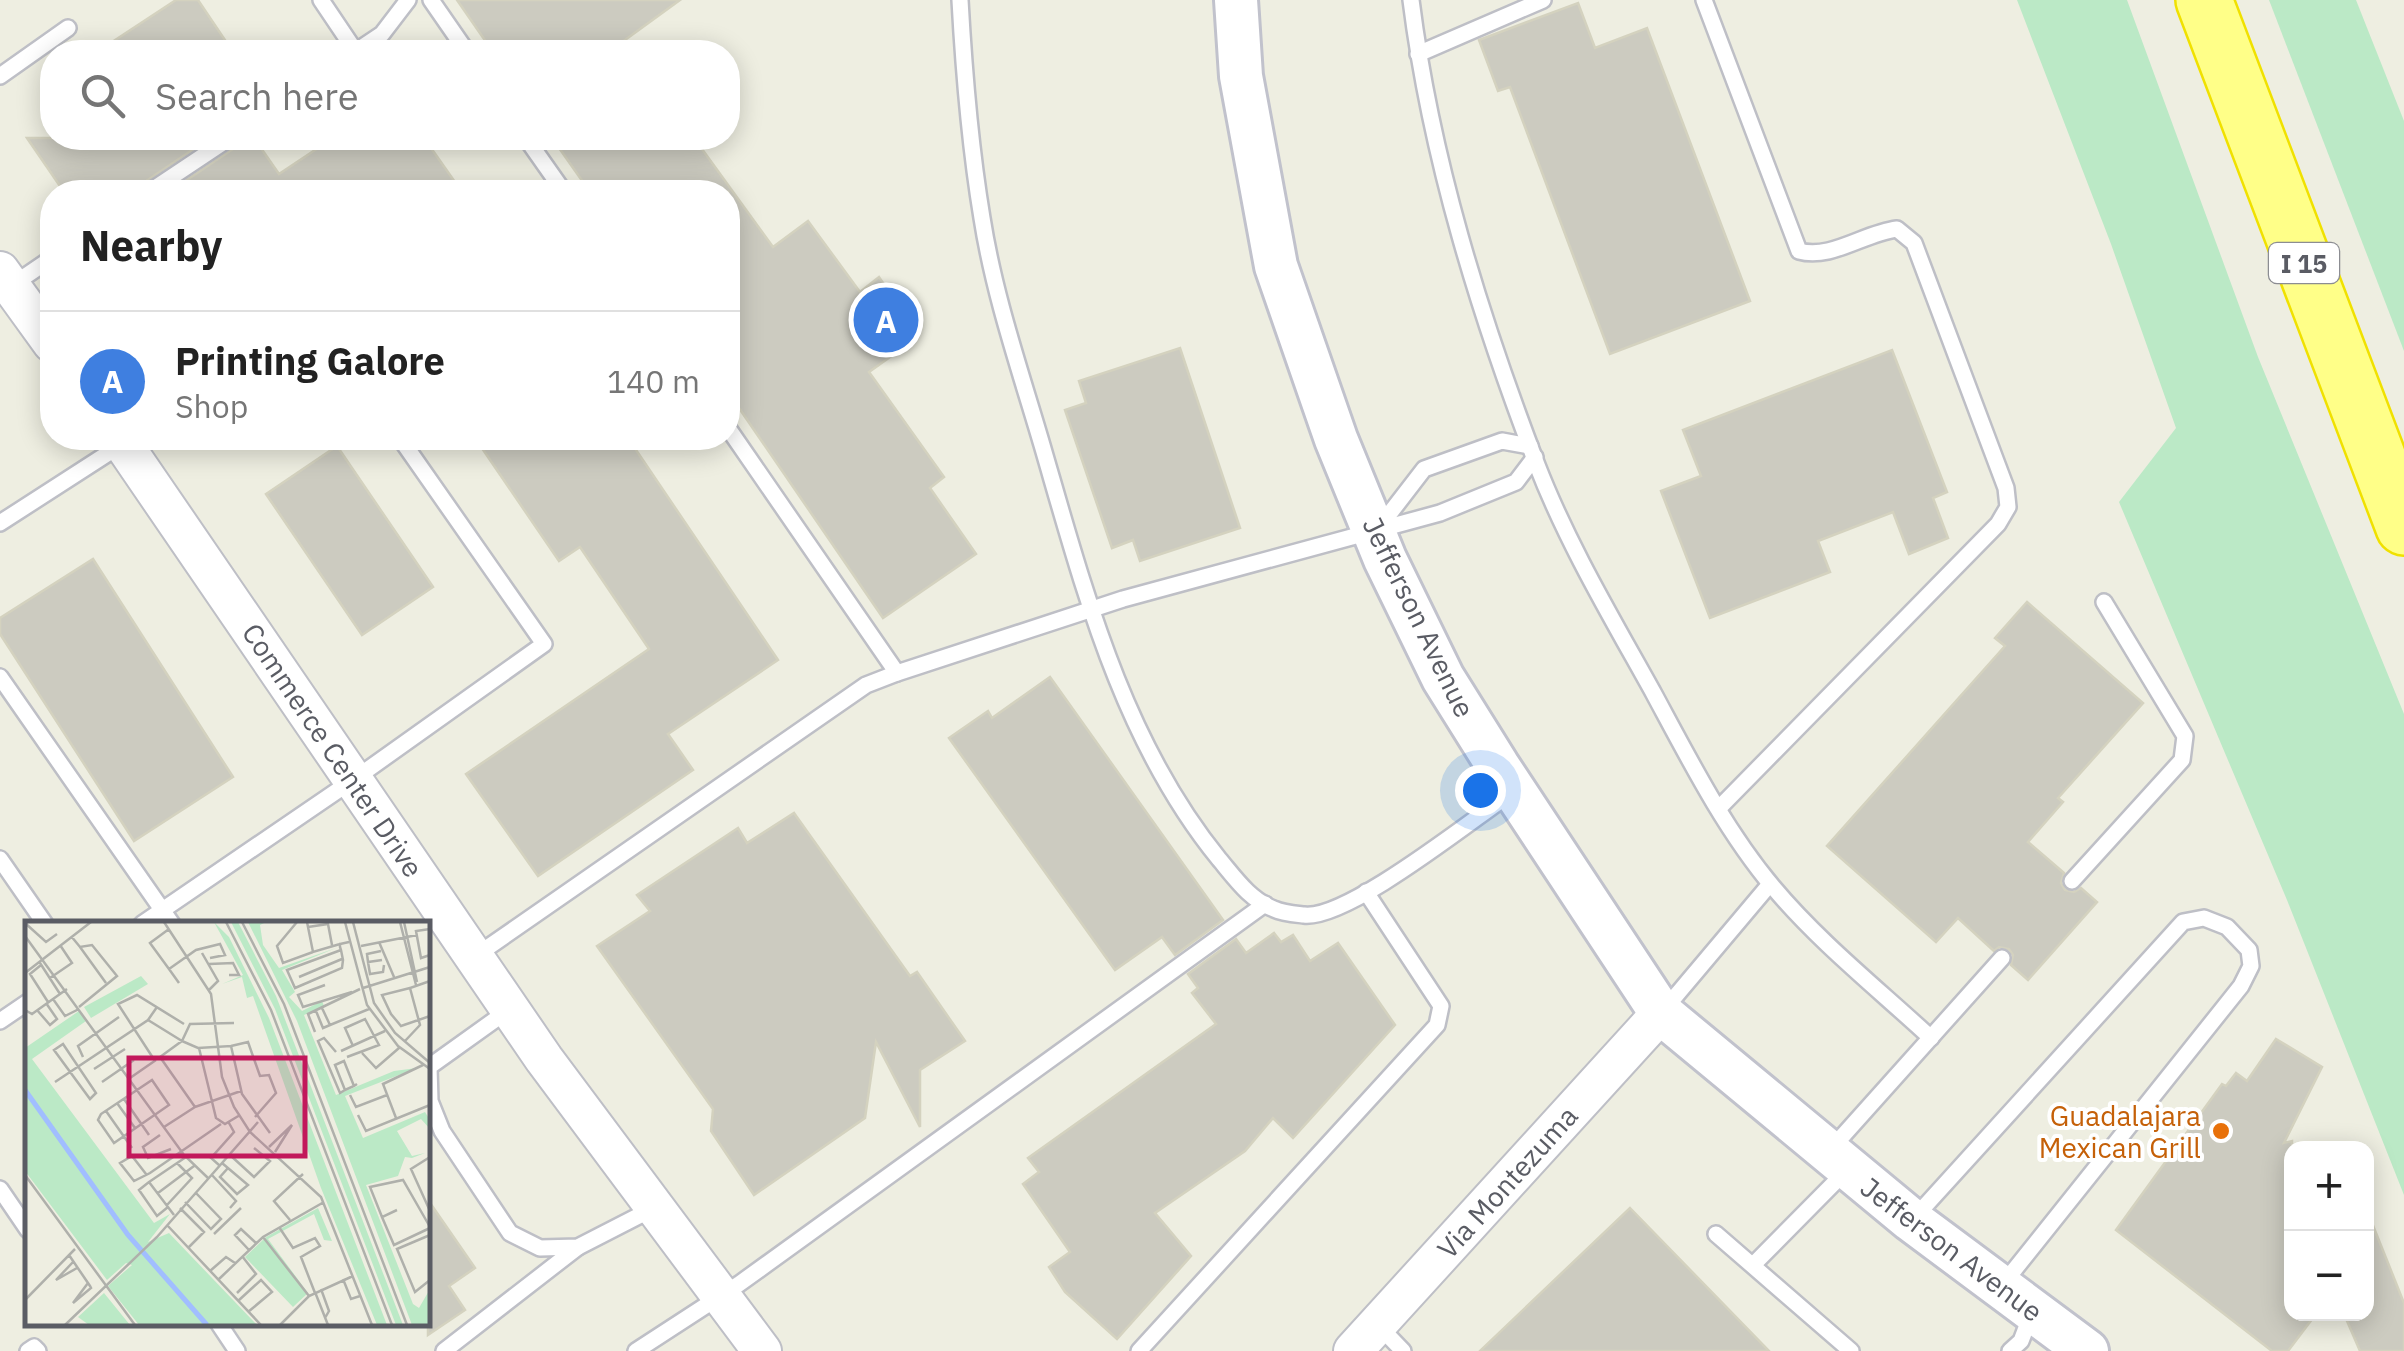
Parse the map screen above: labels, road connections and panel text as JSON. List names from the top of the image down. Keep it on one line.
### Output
{"streets":{"highway":["I 15"],"main road":["Jefferson Avenue"],"street":["Commerce Center Drive","Via Montezuma"]},"crossings":[["Jefferson Avenue","Via Montezuma"]],"places":["Guadalajara Mexican Grill"],"page":{"search":"Search here","heading":"Nearby","pins":"A","list":[{"mark":"A","name":"Printing Galore","note":"Shop","value":"140 m"}],"map_buttons":["+","−"]}}
